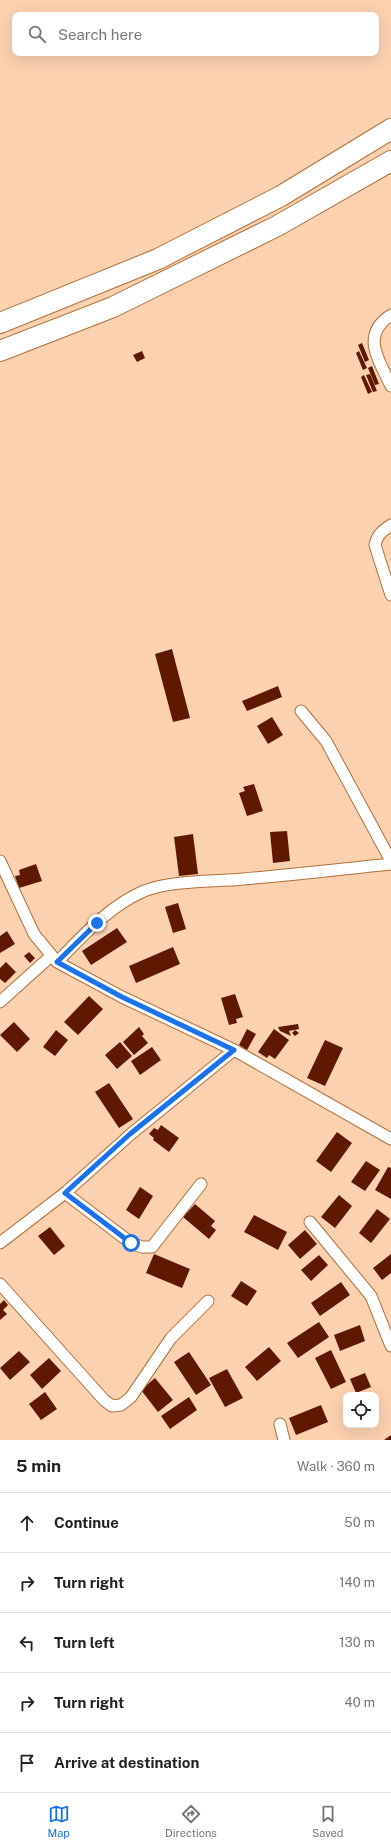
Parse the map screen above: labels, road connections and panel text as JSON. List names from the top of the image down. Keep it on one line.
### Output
{"page":{"search":"Search here","heading":["5 min","Walk · 360 m"],"list":[["Continue","50 m"],["Turn right","140 m"],["Turn left","130 m"],["Turn right","40 m"],"Arrive at destination"],"nav":["Map","Directions","Saved"]}}
